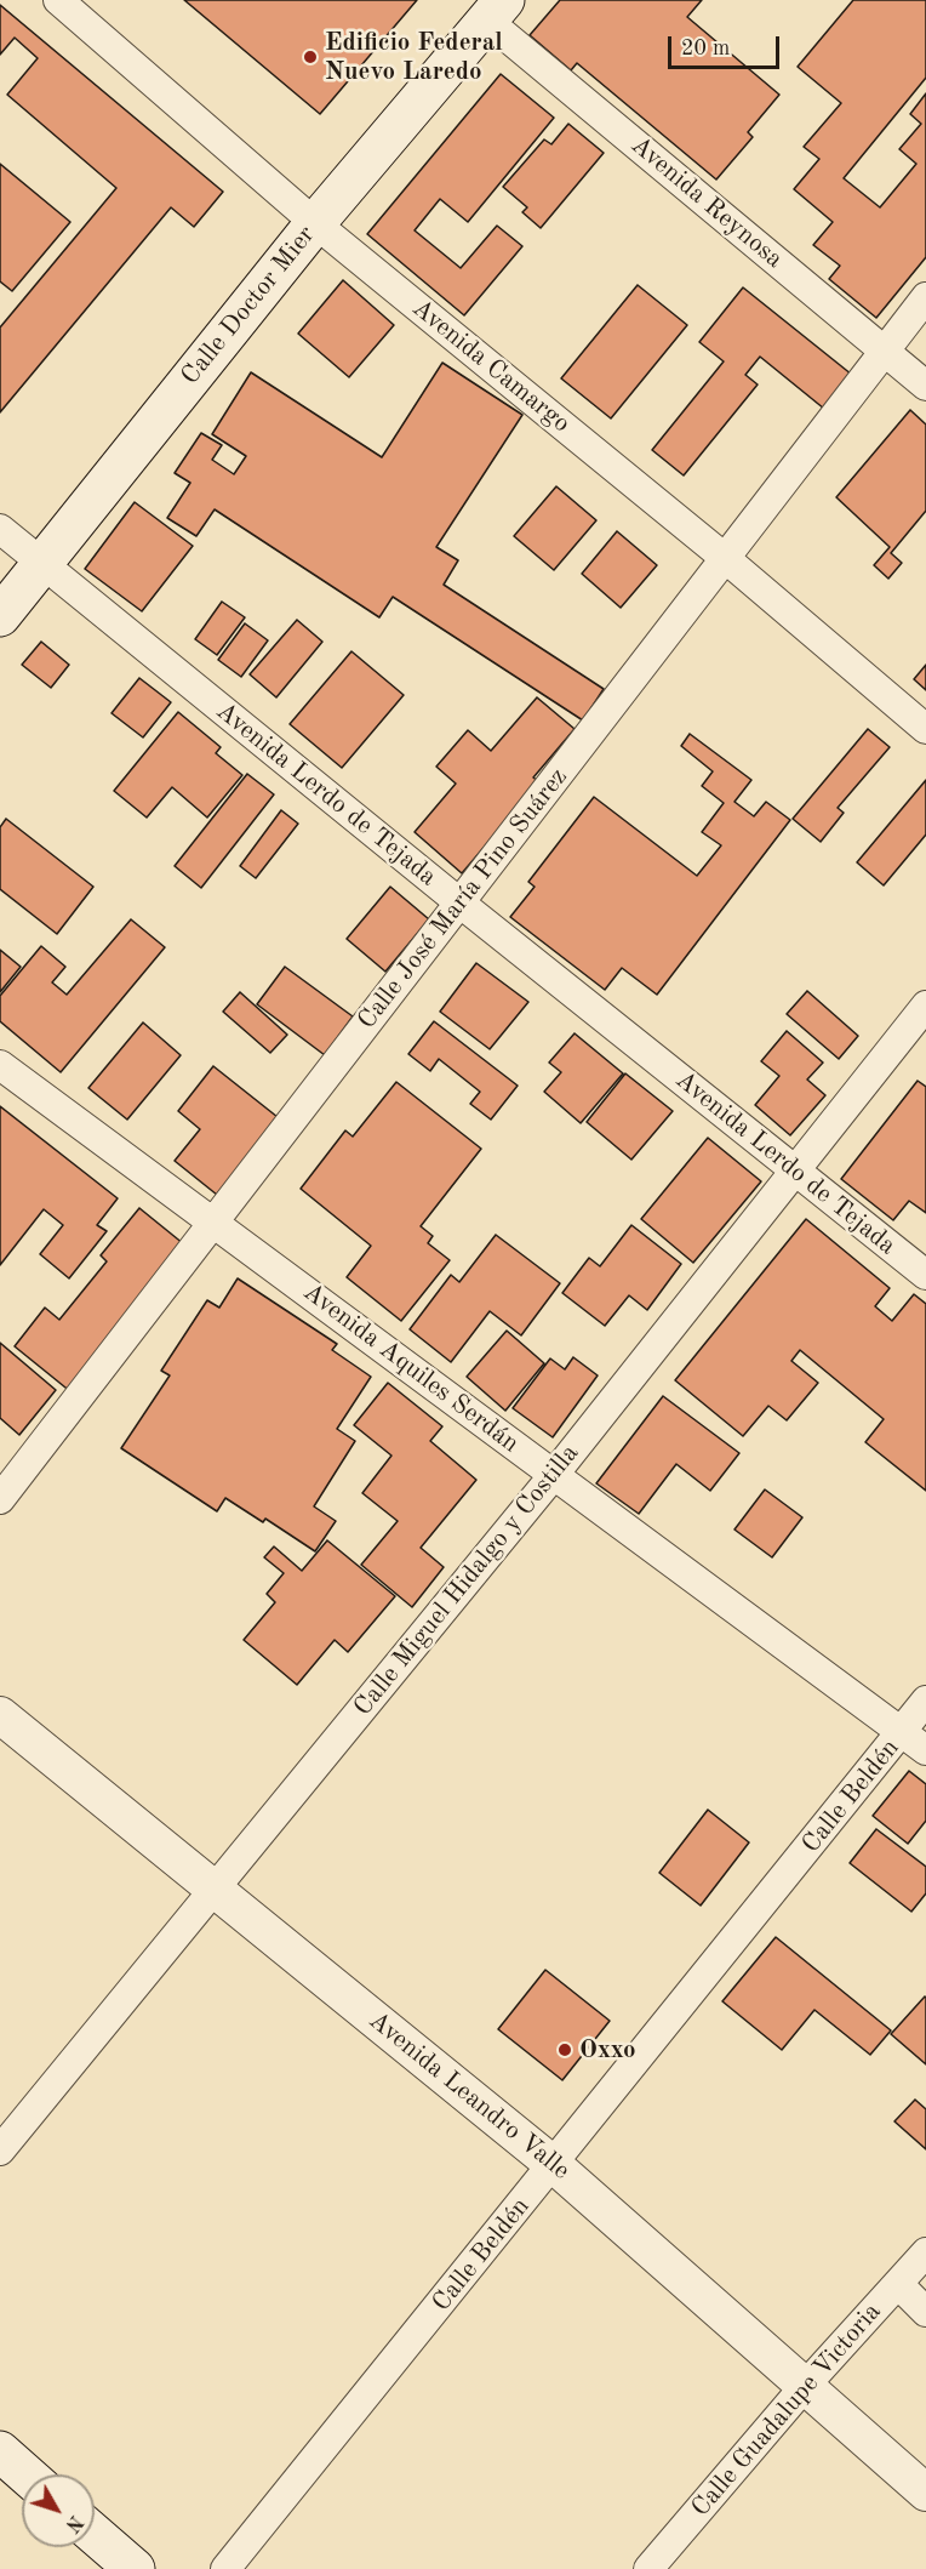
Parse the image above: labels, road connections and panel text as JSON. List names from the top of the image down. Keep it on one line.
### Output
{"streets":{"main road":["Calle Doctor Mier"],"street":["Avenida Reynosa","Avenida Camargo","Avenida Lerdo de Tejada","Calle José María Pino Suárez","Avenida Aquiles Serdán","Calle Miguel Hidalgo y Costilla","Calle Beldén","Avenida Leandro Valle","Calle Guadalupe Victoria"]},"crossings":[["Avenida Reynosa","Calle Doctor Mier"],["Avenida Reynosa","Calle José María Pino Suárez"],["Calle Doctor Mier","Avenida Camargo"],["Calle Doctor Mier","Avenida Lerdo de Tejada"],["Avenida Camargo","Calle José María Pino Suárez"],["Avenida Lerdo de Tejada","Calle José María Pino Suárez"],["Avenida Lerdo de Tejada","Calle Miguel Hidalgo y Costilla"],["Calle José María Pino Suárez","Avenida Aquiles Serdán"],["Avenida Aquiles Serdán","Calle Miguel Hidalgo y Costilla"],["Avenida Aquiles Serdán","Calle Beldén"],["Calle Miguel Hidalgo y Costilla","Avenida Leandro Valle"],["Calle Beldén","Avenida Leandro Valle"],["Avenida Leandro Valle","Calle Guadalupe Victoria"]],"places":["Edificio Federal Nuevo Laredo","Oxxo"],"scale_bar":"20 m","north":"bottom right"}
